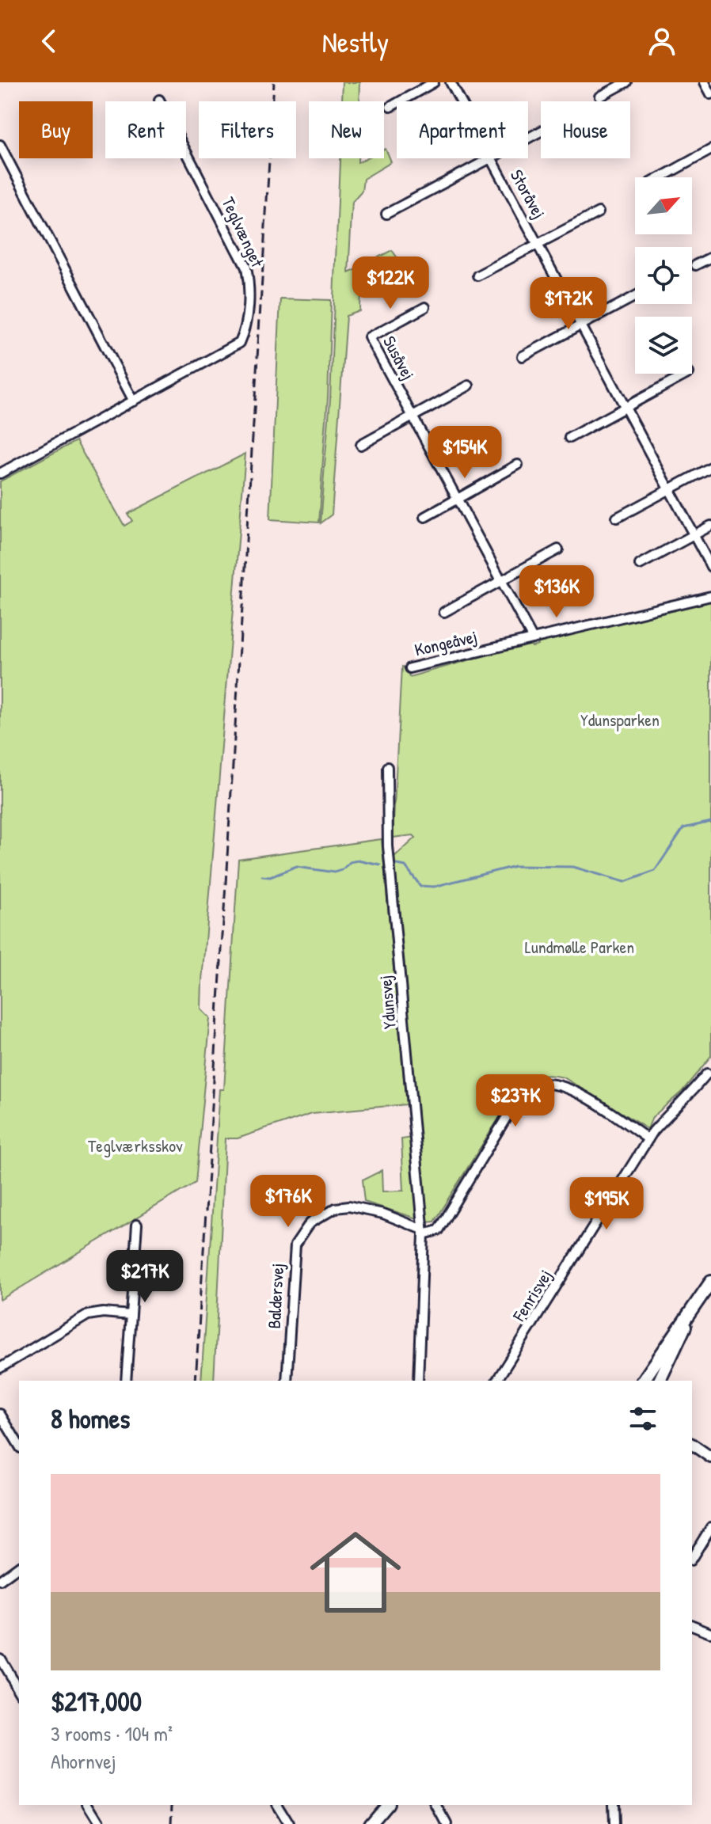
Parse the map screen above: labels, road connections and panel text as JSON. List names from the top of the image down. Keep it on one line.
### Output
{"streets":{"street":["Storåvej","Teglvænget","Susåvej","Kongeåvej","Ydunsvej","Fenrisvej","Baldersvej"]},"crossings":[["Susåvej","Kongeåvej"],["Ydunsvej","Baldersvej"]],"parks":["Ydunsparken","Lundmølle Parken","Teglværksskov"],"north":"top right","page":{"header":"Nestly","chip":["Buy","Rent","Filters","New","Apartment","House"],"price":["$122K","$172K","$154K","$136K","$237K","$176K","$195K","$217K"],"heading":"8 homes","list":[{"name":"$217,000","note":"3 rooms · 104 m² · Ahornvej"}]}}
